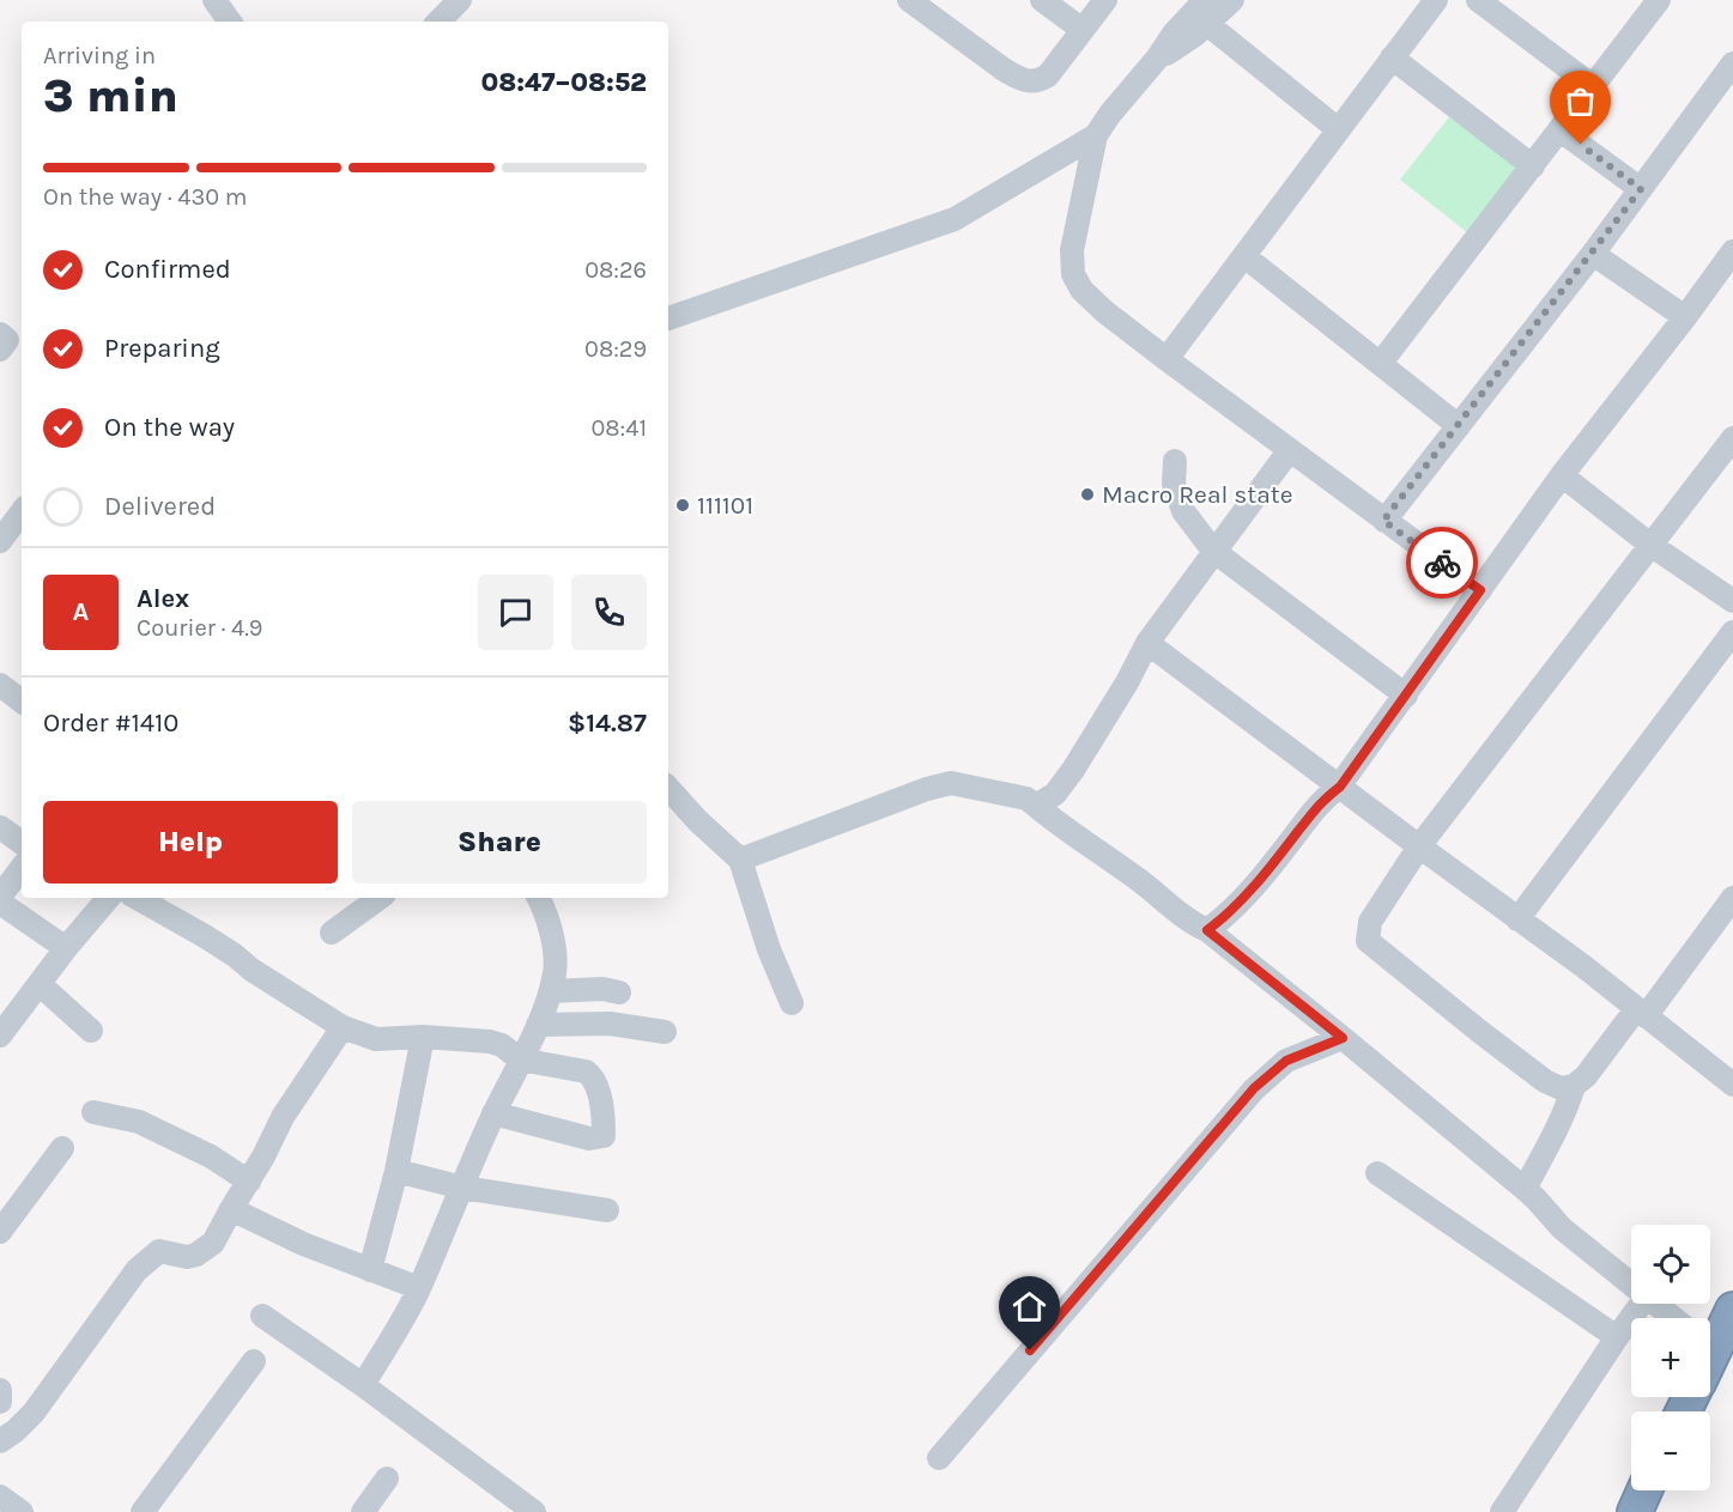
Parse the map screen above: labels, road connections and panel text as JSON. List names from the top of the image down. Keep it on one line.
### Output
{"places":["Macro Real state","111101"],"page":{"heading":["3 min","Arriving in","08:47–08:52"],"panel":["Alex","Courier · 4.9","Order #1410","$14.87"],"bar":"On the way · 430 m","list":[["Confirmed","08:26"],["Preparing","08:29"],["On the way","08:41"],"Delivered"],"round":"A","buttons":["Help","Share"],"map_buttons":["+","−"]}}
